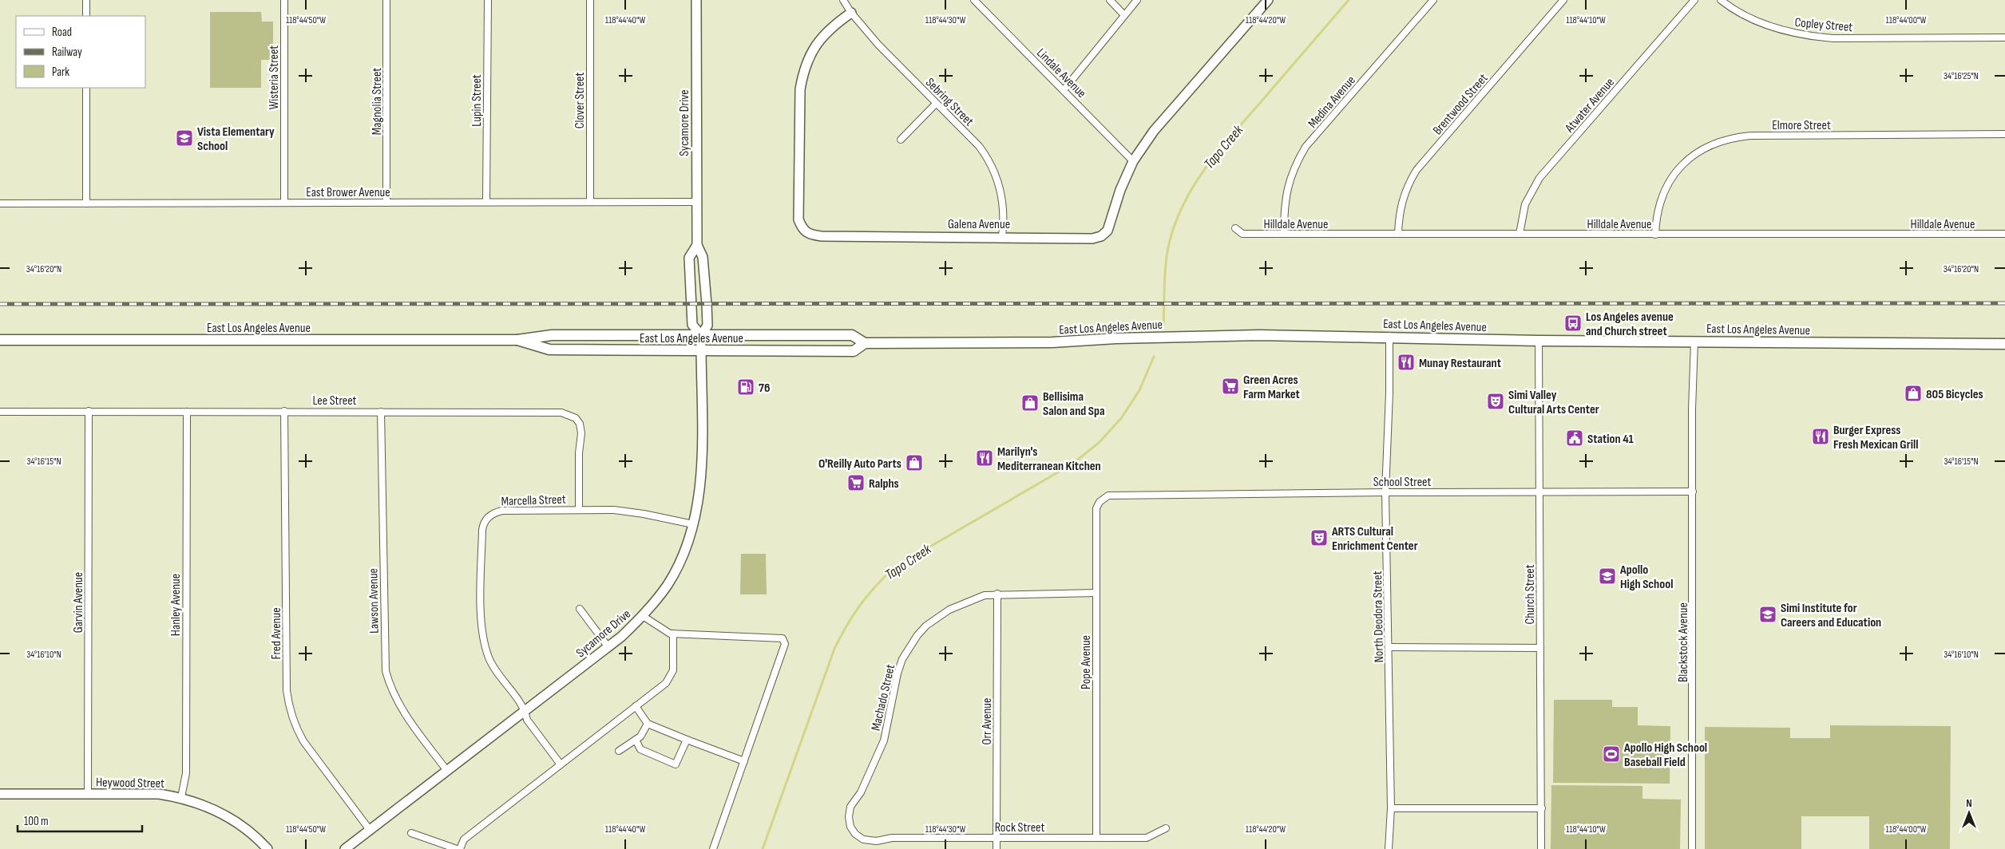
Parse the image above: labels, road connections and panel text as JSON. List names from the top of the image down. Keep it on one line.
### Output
{"streets":{"main road":["Sycamore Drive","Galena Avenue","East Los Angeles Avenue","Heywood Street"],"street":["Copley Street","Lindale Avenue","Wisteria Street","Lupin Street","Clover Street","Magnolia Street","Sebring Street","Medina Avenue","Brentwood Street","Atwater Avenue","Elmore Street","East Brower Avenue","Hilldale Avenue","Lee Street","School Street","Marcella Street","Church Street","Lawson Avenue","Garvin Avenue","Hanley Avenue","North Deodora Street","Fred Avenue","Blackstock Avenue","Pope Avenue","Machado Street","Orr Avenue","Rock Street"]},"crossings":[["Lindale Avenue","Galena Avenue"],["Wisteria Street","East Brower Avenue"],["Lupin Street","East Brower Avenue"],["Clover Street","East Brower Avenue"],["Magnolia Street","East Brower Avenue"],["Sebring Street","Galena Avenue"],["Medina Avenue","Hilldale Avenue"],["Brentwood Street","Hilldale Avenue"],["Atwater Avenue","Hilldale Avenue"],["Sycamore Drive","East Brower Avenue"],["Sycamore Drive","East Los Angeles Avenue"],["Sycamore Drive","Marcella Street"],["Sycamore Drive","Lawson Avenue"],["Sycamore Drive","Fred Avenue"],["Elmore Street","Hilldale Avenue"],["East Los Angeles Avenue","Church Street"],["East Los Angeles Avenue","North Deodora Street"],["East Los Angeles Avenue","Blackstock Avenue"],["Lee Street","Marcella Street"],["Lee Street","Lawson Avenue"],["Lee Street","Garvin Avenue"],["Lee Street","Hanley Avenue"],["Lee Street","Fred Avenue"],["School Street","Church Street"],["School Street","North Deodora Street"],["School Street","Blackstock Avenue"],["School Street","Pope Avenue"],["Garvin Avenue","Heywood Street"],["Hanley Avenue","Heywood Street"],["Pope Avenue","Machado Street"],["Pope Avenue","Rock Street"],["Machado Street","Orr Avenue"],["Machado Street","Rock Street"],["Orr Avenue","Rock Street"]],"water":["Tapo Creek"],"places":{"school or university":["Vista Elementary School","Apollo High School","Simi Institute for Careers and Education"],"bus stop":["Los Angeles avenue and Church street"],"restaurant":["Munay Restaurant","Burger Express Fresh Mexican Grill","Marilyn's Mediterranean Kitchen"],"supermarket":["Green Acres Farm Market","Ralphs"],"fuel station":["76"],"shop":["805 Bicycles","Bellisima Salon and Spa","O'Reilly Auto Parts"],"theatre":["Simi Valley Cultural Arts Center","ARTS Cultural Enrichment Center"],"public building":["Station 41"],"sports":["Apollo High School Baseball Field"]},"legend":["Road","Railway","Park"],"scale_bar":"100 m","north":"top","coordinates":["118°44'50\"W","118°44'40\"W","118°44'30\"W","118°44'20\"W","118°44'10\"W","118°44'00\"W","34°16'25\"N","34°16'20\"N","34°16'15\"N","34°16'10\"N"]}
